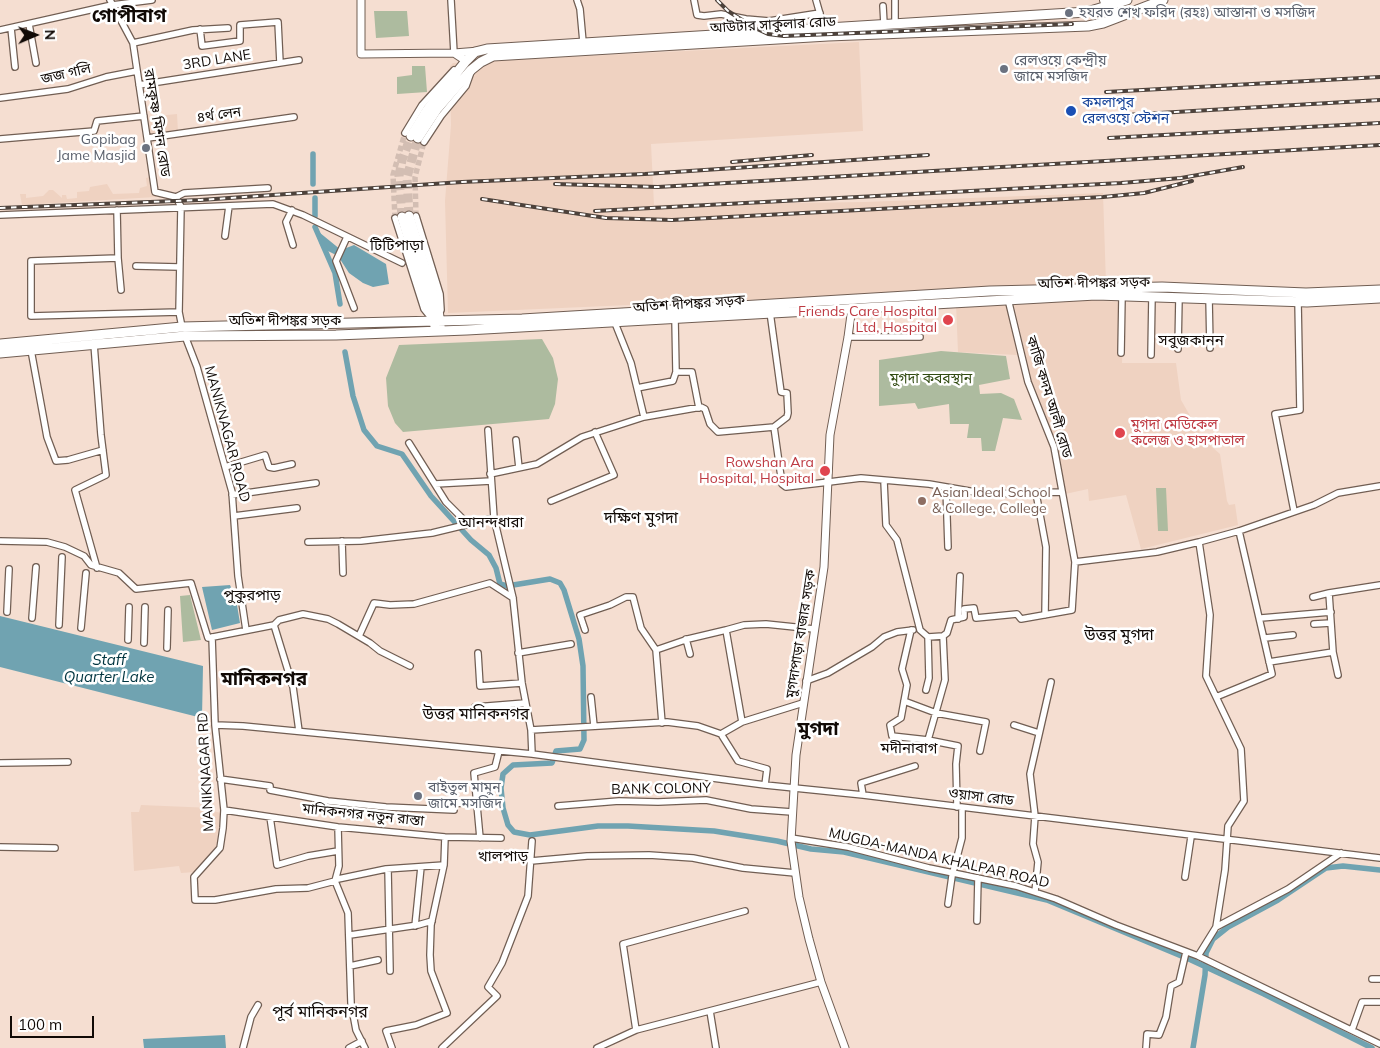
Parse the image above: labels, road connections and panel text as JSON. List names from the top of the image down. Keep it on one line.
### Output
{"streets":{"main road":["আউটার সার্কুলার রোড","অতিশ দীপঙ্কর সড়ক"],"street":["3RD LANE","জজ গলি","৪র্থ লেন","রামকৃষ্ণ মিশন রোড","কাজি কদম আলী রোড","MANIKNAGAR ROAD","মুগদাপাড়া বাজার সড়ক","MANIKNAGAR RD","BANK COLONY","ওয়াসা রোড","মানিকনগর নতুন রাস্তা","MUGDA-MANDA KHALPAR ROAD"]},"crossings":[["3RD LANE","রামকৃষ্ণ মিশন রোড"],["জজ গলি","রামকৃষ্ণ মিশন রোড"],["৪র্থ লেন","রামকৃষ্ণ মিশন রোড"],["অতিশ দীপঙ্কর সড়ক","কাজি কদম আলী রোড"],["অতিশ দীপঙ্কর সড়ক","MANIKNAGAR ROAD"],["অতিশ দীপঙ্কর সড়ক","মুগদাপাড়া বাজার সড়ক"],["মুগদাপাড়া বাজার সড়ক","BANK COLONY"],["মুগদাপাড়া বাজার সড়ক","ওয়াসা রোড"],["মুগদাপাড়া বাজার সড়ক","MUGDA-MANDA KHALPAR ROAD"],["MANIKNAGAR RD","মানিকনগর নতুন রাস্তা"]],"districts":["গোপীবাগ","টিটিপাড়া","সবুজকানন","দক্ষিণ মুগদা","আনন্দধারা","পুকুরপাড়","উত্তর মুগদা","মানিকনগর","উত্তর মানিকনগর","মুগদা","মদীনাবাগ","খালপাড়","পূর্ব মানিকনগর"],"water":["Staff Quarter Lake"],"parks":["মুগদা কবরস্থান"],"places":["হযরত শেখ ফরিদ (রহঃ) আস্তানা ও মসজিদ","রেলওয়ে কেন্দ্রীয় জামে মসজিদ","কমলাপুর রেলওয়ে স্টেশন","Gopibag Jame Masjid","Friends Care Hospital Ltd, Hospital","মুগদা মেডিকেল কলেজ ও হাসপাতাল","Rowshan Ara Hospital, Hospital","Asian Ideal School & College, College","বাইতুল মামুন জামে মসজিদ"],"scale_bar":"100 m","north":"right"}
